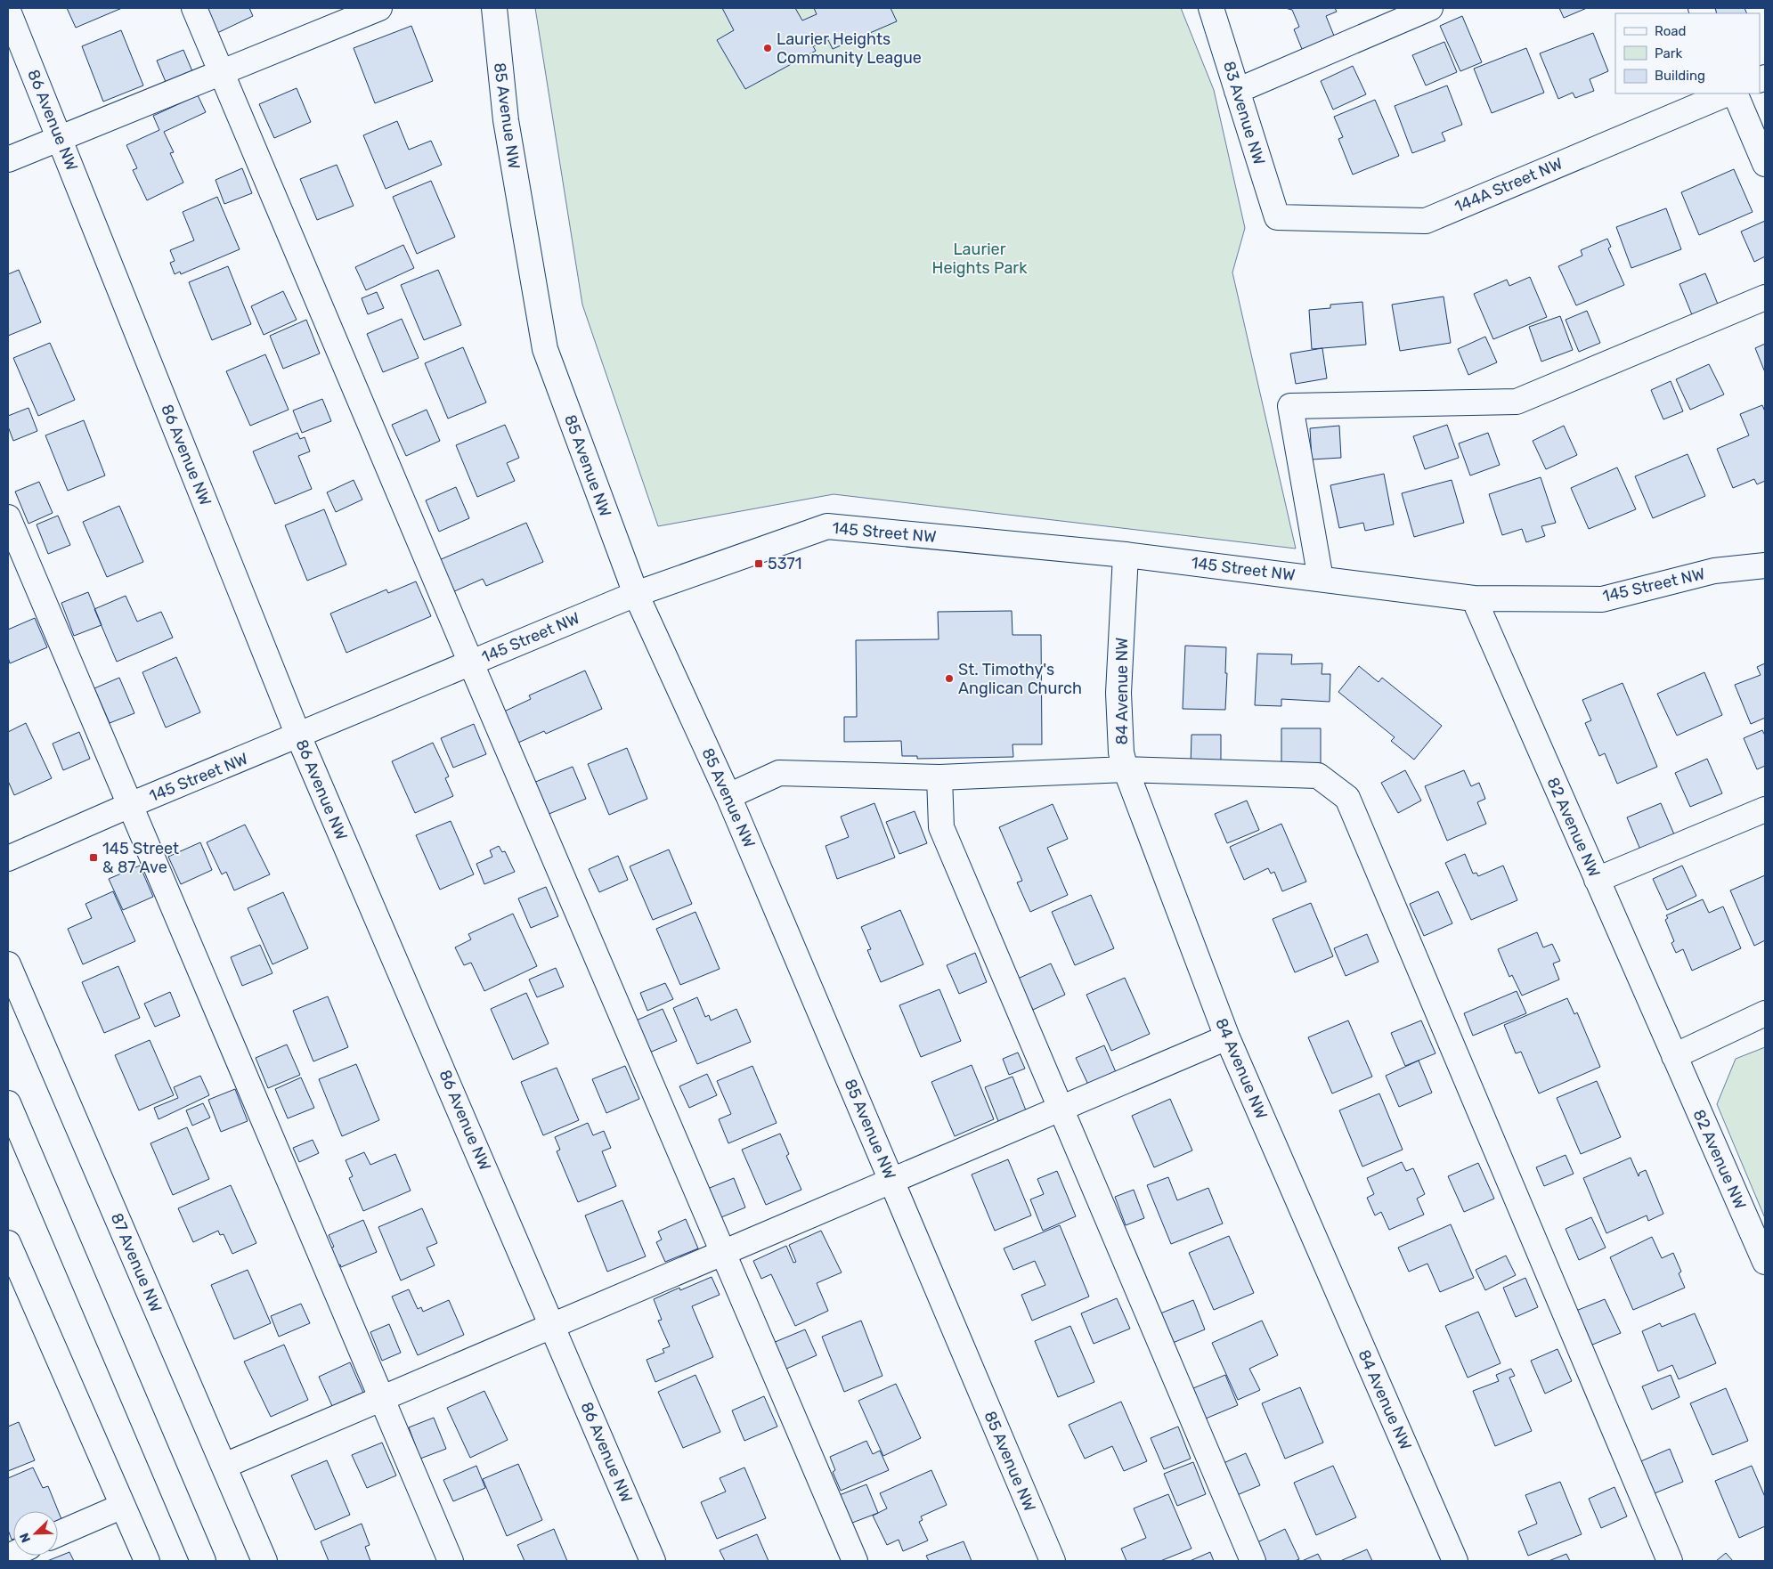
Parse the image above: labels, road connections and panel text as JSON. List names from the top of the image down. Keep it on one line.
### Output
{"streets":{"street":["83 Avenue NW","85 Avenue NW","86 Avenue NW","144A Street NW","145 Street NW","84 Avenue NW","82 Avenue NW","87 Avenue NW"]},"crossings":[["83 Avenue NW","144A Street NW"],["85 Avenue NW","145 Street NW"],["86 Avenue NW","145 Street NW"],["145 Street NW","84 Avenue NW"],["145 Street NW","82 Avenue NW"]],"parks":["Laurier Heights Park"],"places":{"other":["Laurier Heights Community League","St. Timothy's Anglican Church"],"transit":["5371","145 Street & 87 Ave"]},"legend":["Road","Park","Building"],"north":"bottom left"}
